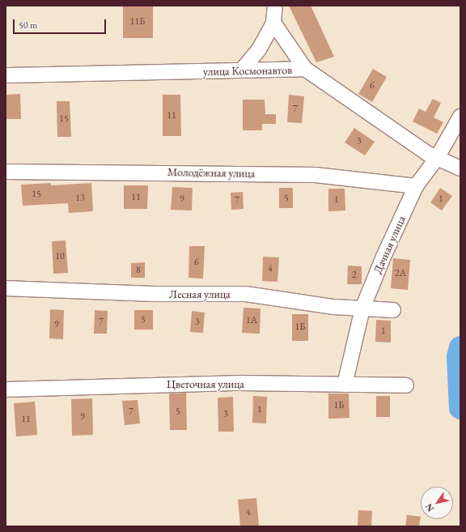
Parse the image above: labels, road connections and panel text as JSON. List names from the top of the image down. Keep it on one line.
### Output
{"streets":{"street":["улица Космонавтов","Молодёжная улица","Дачная улица","Лесная улица","Цветочная улица"]},"crossings":[["улица Космонавтов","Дачная улица"],["Молодёжная улица","Дачная улица"],["Дачная улица","Лесная улица"],["Дачная улица","Цветочная улица"]],"house_numbers":["11Б","6","7","11","15","3","15","11","13","5","9","1","1","7","10","6","4","8","2А","2","5","1А","7","3","9","1Б","1","1Б","1","5","7","3","9","11","4"],"scale_bar":"50 m","north":"bottom left"}
